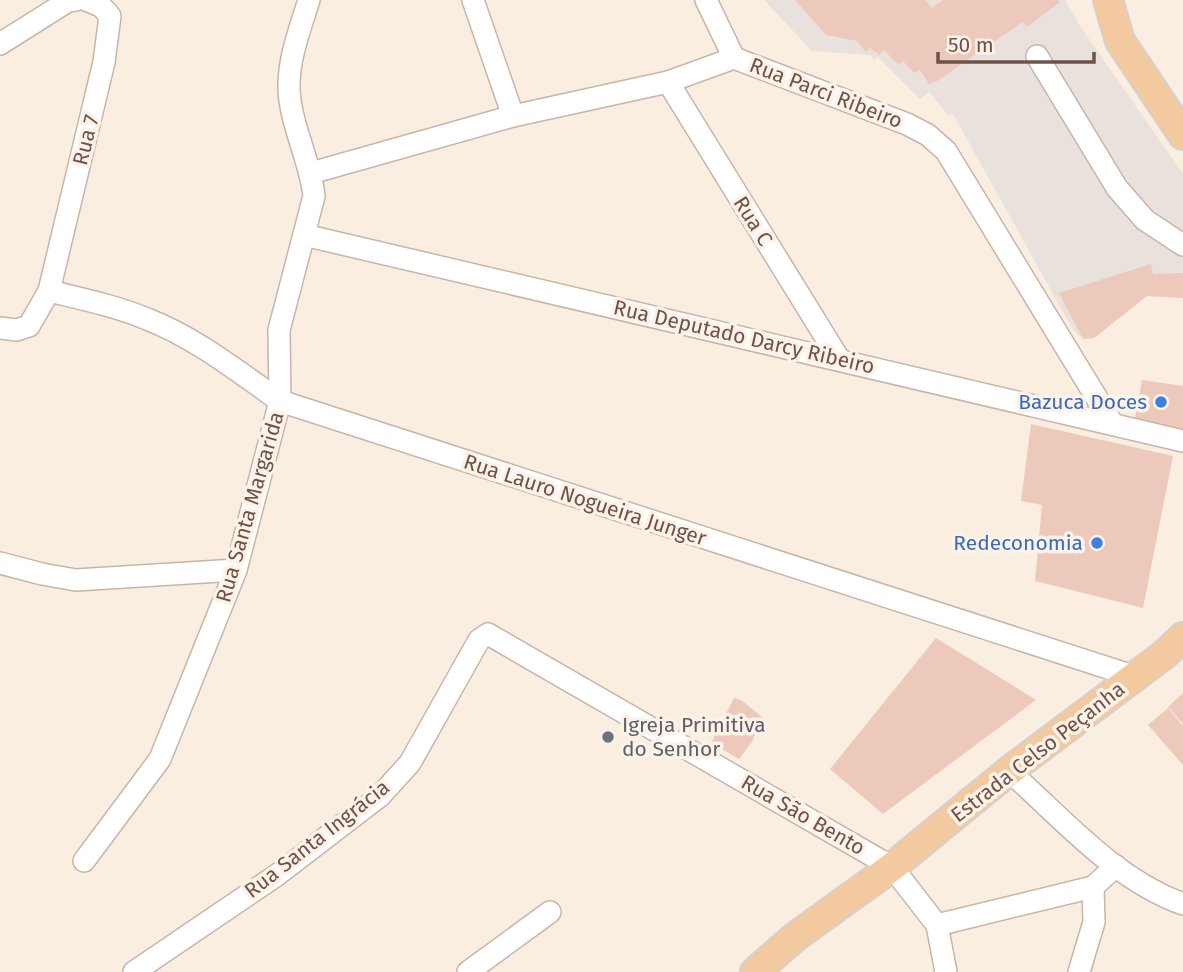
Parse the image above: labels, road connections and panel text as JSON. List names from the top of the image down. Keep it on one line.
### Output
{"streets":{"main road":["Estrada Celso Peçanha"],"street":["Rua Parci Ribeiro","Rua 7","Rua C","Rua Deputado Darcy Ribeiro","Rua Lauro Nogueira Junger","Rua Santa Margarida","Rua São Bento","Rua Santa Ingrácia"]},"crossings":[["Rua Parci Ribeiro","Rua C"],["Rua Parci Ribeiro","Rua Deputado Darcy Ribeiro"],["Rua Parci Ribeiro","Rua Santa Margarida"],["Rua 7","Rua Lauro Nogueira Junger"],["Rua C","Rua Deputado Darcy Ribeiro"],["Rua Deputado Darcy Ribeiro","Rua Santa Margarida"],["Rua Lauro Nogueira Junger","Rua Santa Margarida"],["Rua Lauro Nogueira Junger","Estrada Celso Peçanha"],["Estrada Celso Peçanha","Rua São Bento"],["Rua São Bento","Rua Santa Ingrácia"]],"places":["Bazuca Doces","Redeconomia","Igreja Primitiva do Senhor"],"scale_bar":"50 m"}
